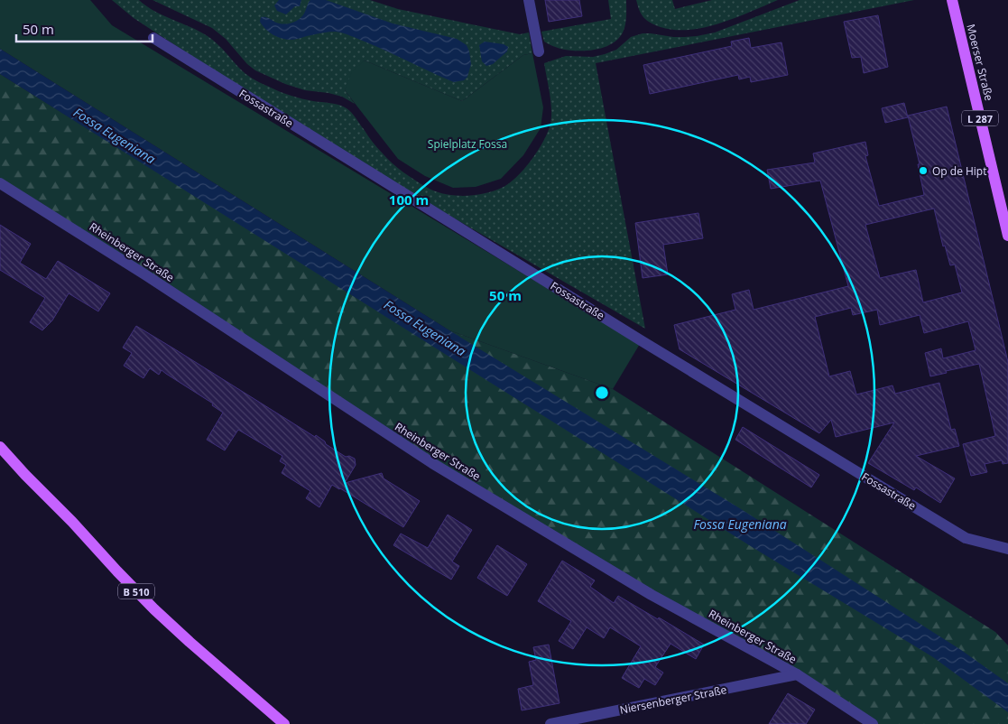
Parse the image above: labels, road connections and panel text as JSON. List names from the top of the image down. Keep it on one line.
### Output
{"streets":{"main road":["Moerser Straße","L 287","B 510"],"street":["Fossastraße","Rheinberger Straße","Niersenberger Straße"]},"crossings":[["Rheinberger Straße","Niersenberger Straße"]],"water":["Fossa Eugeniana"],"parks":["Spielplatz Fossa"],"places":["Op de Hipt"],"scale_bar":"50 m","rings":["100 m","50 m"]}
